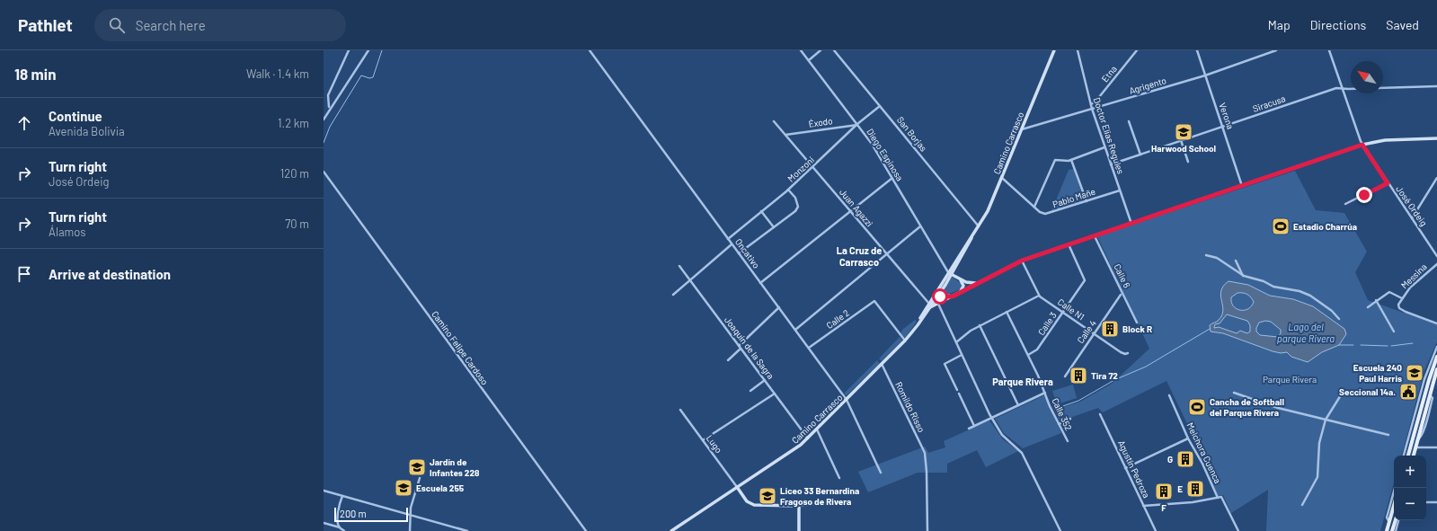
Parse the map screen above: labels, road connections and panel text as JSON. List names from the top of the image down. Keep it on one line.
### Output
{"streets":{"street":["Etna","Agrigento","Siracusa","Verona","Éxodo","San Borjas","Doctor Elias Regules","Camino Carrasco","Diego Espinosa","Monzoni","Pablo Mañe","José Ordeig","Juan Agazzi","Oncativo","Calle 6","Messina","Calle N1","Calle 2","Calle 3","Calle 4","Camino Felipe Cardoso","Joaquín de la Sagra","Romildo Risso","Calle 352","Lugo","Melchora Cuenca","Agustín Pedroza"]},"crossings":[["Etna","Doctor Elias Regules"],["Agrigento","Verona"],["Agrigento","Doctor Elias Regules"],["Agrigento","Camino Carrasco"],["Siracusa","Verona"],["Siracusa","Doctor Elias Regules"],["Siracusa","José Ordeig"],["Éxodo","Diego Espinosa"],["Éxodo","Monzoni"],["Éxodo","Juan Agazzi"],["San Borjas","Camino Carrasco"],["San Borjas","Monzoni"],["Doctor Elias Regules","Pablo Mañe"],["Camino Carrasco","Diego Espinosa"],["Camino Carrasco","Pablo Mañe"],["Camino Carrasco","Juan Agazzi"],["Camino Carrasco","Oncativo"],["Camino Carrasco","Calle 2"],["Camino Carrasco","Joaquín de la Sagra"],["Camino Carrasco","Romildo Risso"],["Camino Carrasco","Lugo"],["Diego Espinosa","Monzoni"],["Monzoni","Juan Agazzi"],["Monzoni","Oncativo"],["Oncativo","Calle 2"],["Calle N1","Calle 3"],["Calle N1","Calle 4"],["Calle 3","Calle 352"]],"districts":["La Cruz de Carrasco","Parque Rivera"],"water":["Lago del parque Rivera"],"parks":["Parque Rivera"],"places":{"school or university":["Harwood School","Escuela 240 Paul Harris","Jardín de Infantes 228","Escuela 255","Liceo 33 Bernardina Fragoso de Rivera"],"sports":["Estadio Charrúa","Cancha de Softball del Parque Rivera"],"building":["Block R","Tira 72","G","E","F"],"public building":["Seccional 14a."]},"scale_bar":"200 m","north":"top left","page":{"header":"Pathlet","search":"Search here","nav":["Map","Directions","Saved"],"heading":["18 min","Walk · 1.4 km"],"list":[["Continue","Avenida Bolivia","1.2 km"],["Turn right","José Ordeig","120 m"],["Turn right","Álamos","70 m"],"Arrive at destination"],"map_buttons":["+","−"],"scale":"200 m"}}
